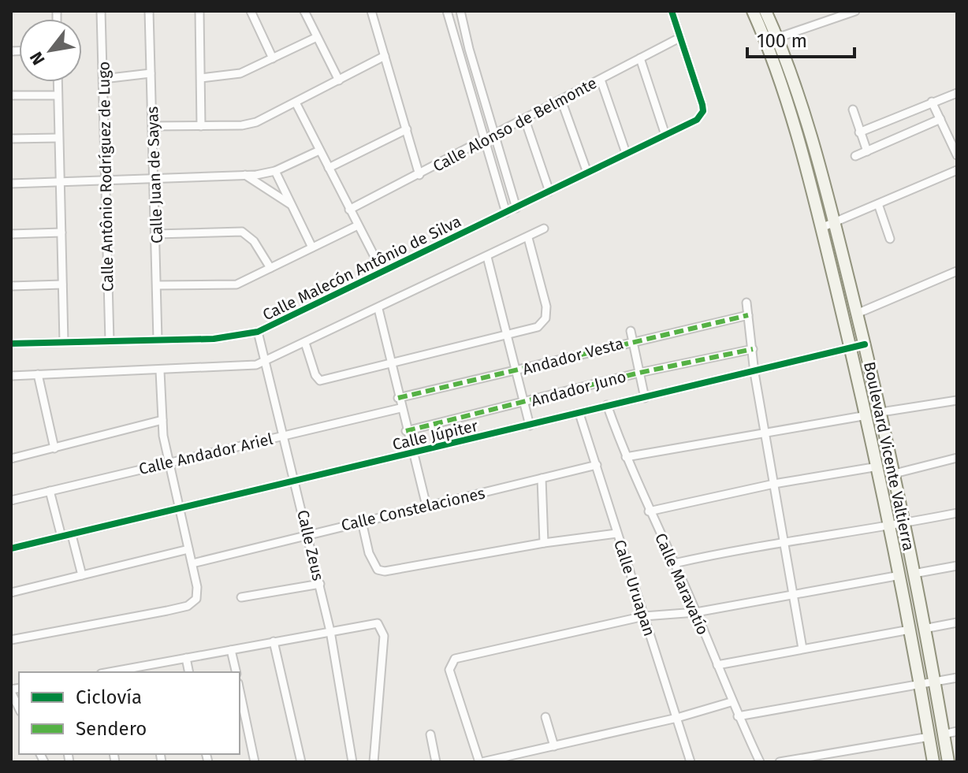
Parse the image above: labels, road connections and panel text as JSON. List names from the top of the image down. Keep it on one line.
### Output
{"streets":{"main road":["Boulevard Vicente Valtierra"],"street":["Calle Alonso de Belmonte","Calle Juan de Sayas","Calle Antônio Rodríguez de Lugo","Calle Malecón Antônio de Silva","Andador Vesta","Andador Juno","Calle Júpiter","Calle Andador Ariel","Calle Constelaciones","Calle Zeus","Calle Maravatío","Calle Uruapan"]},"crossings":[["Calle Alonso de Belmonte","Calle Malecón Antônio de Silva"],["Calle Juan de Sayas","Calle Malecón Antônio de Silva"],["Calle Antônio Rodríguez de Lugo","Calle Malecón Antônio de Silva"],["Calle Malecón Antônio de Silva","Calle Zeus"],["Calle Júpiter","Boulevard Vicente Valtierra"],["Calle Júpiter","Calle Zeus"],["Calle Júpiter","Calle Maravatío"],["Calle Júpiter","Calle Uruapan"],["Calle Andador Ariel","Calle Zeus"],["Calle Constelaciones","Calle Zeus"],["Calle Constelaciones","Calle Uruapan"]],"legend":["Ciclovía","Sendero"],"scale_bar":"100 m","north":"bottom left"}
